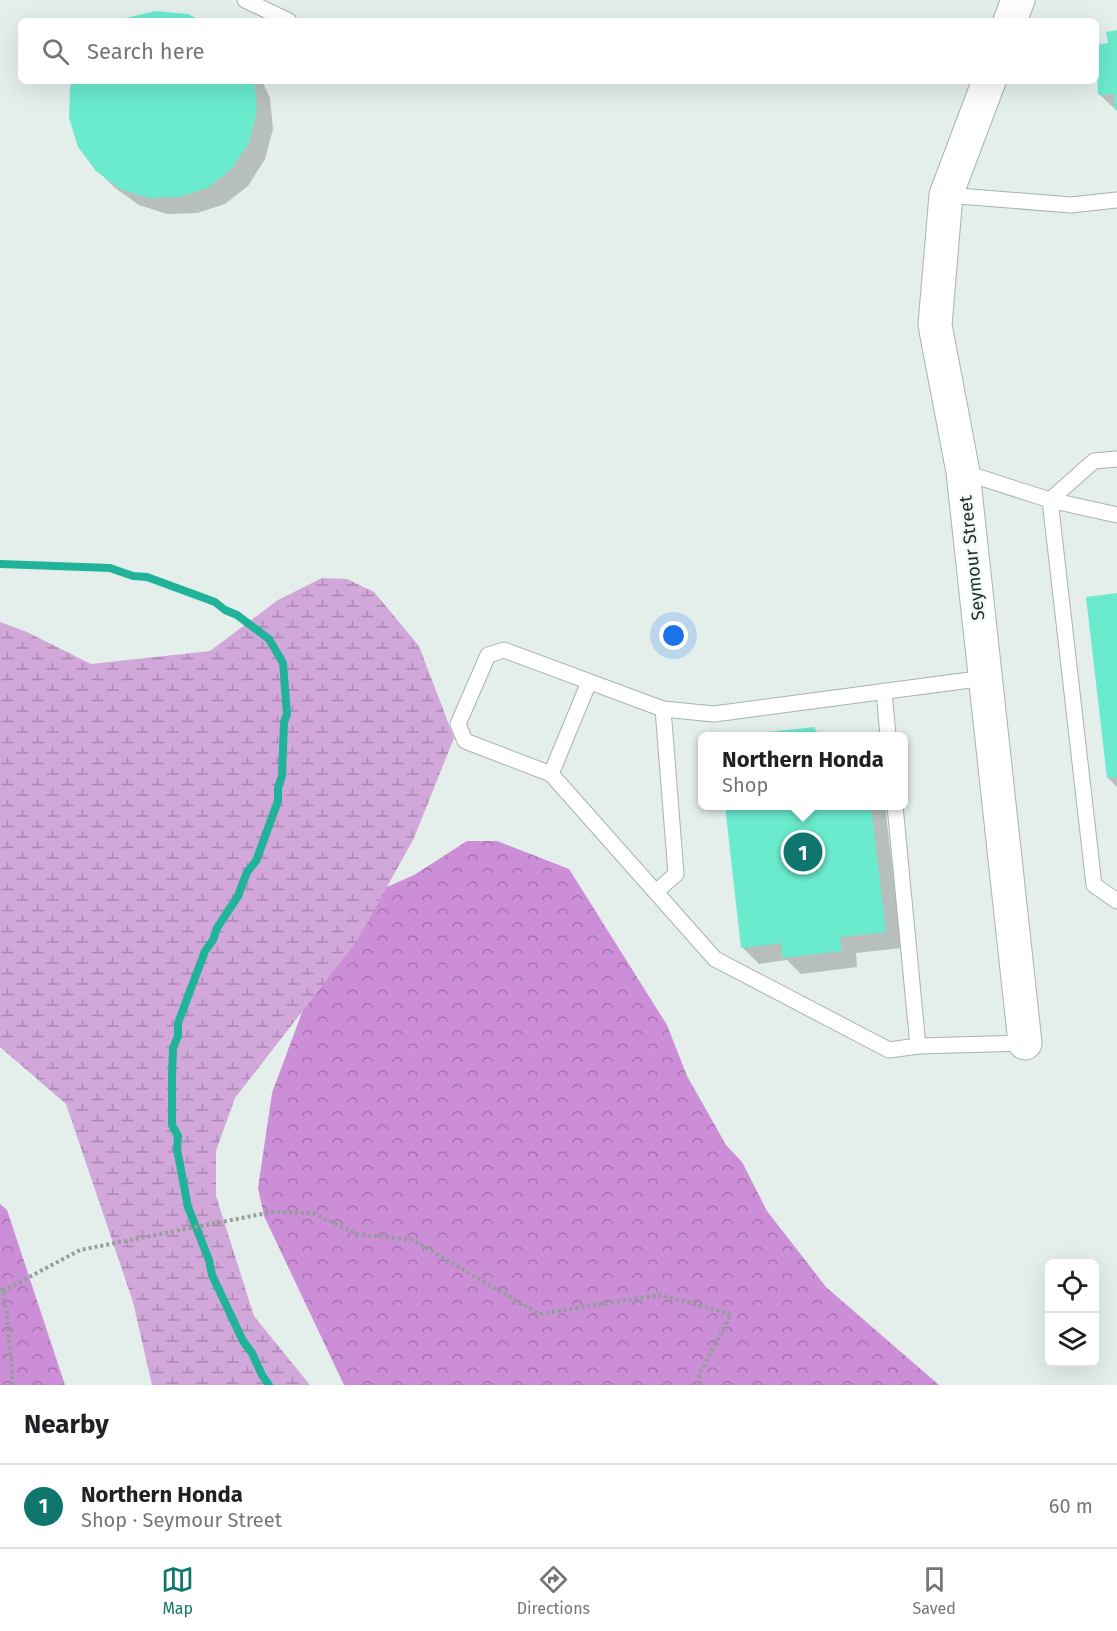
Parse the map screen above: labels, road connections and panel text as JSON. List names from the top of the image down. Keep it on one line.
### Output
{"streets":{"street":["Seymour Street"]},"page":{"search":"Search here","popup":["Northern Honda","Shop"],"pins":"1","heading":"Nearby","list":[{"mark":"1","name":"Northern Honda","note":"Shop · Seymour Street","value":"60 m"}],"nav":["Map","Directions","Saved"]}}
